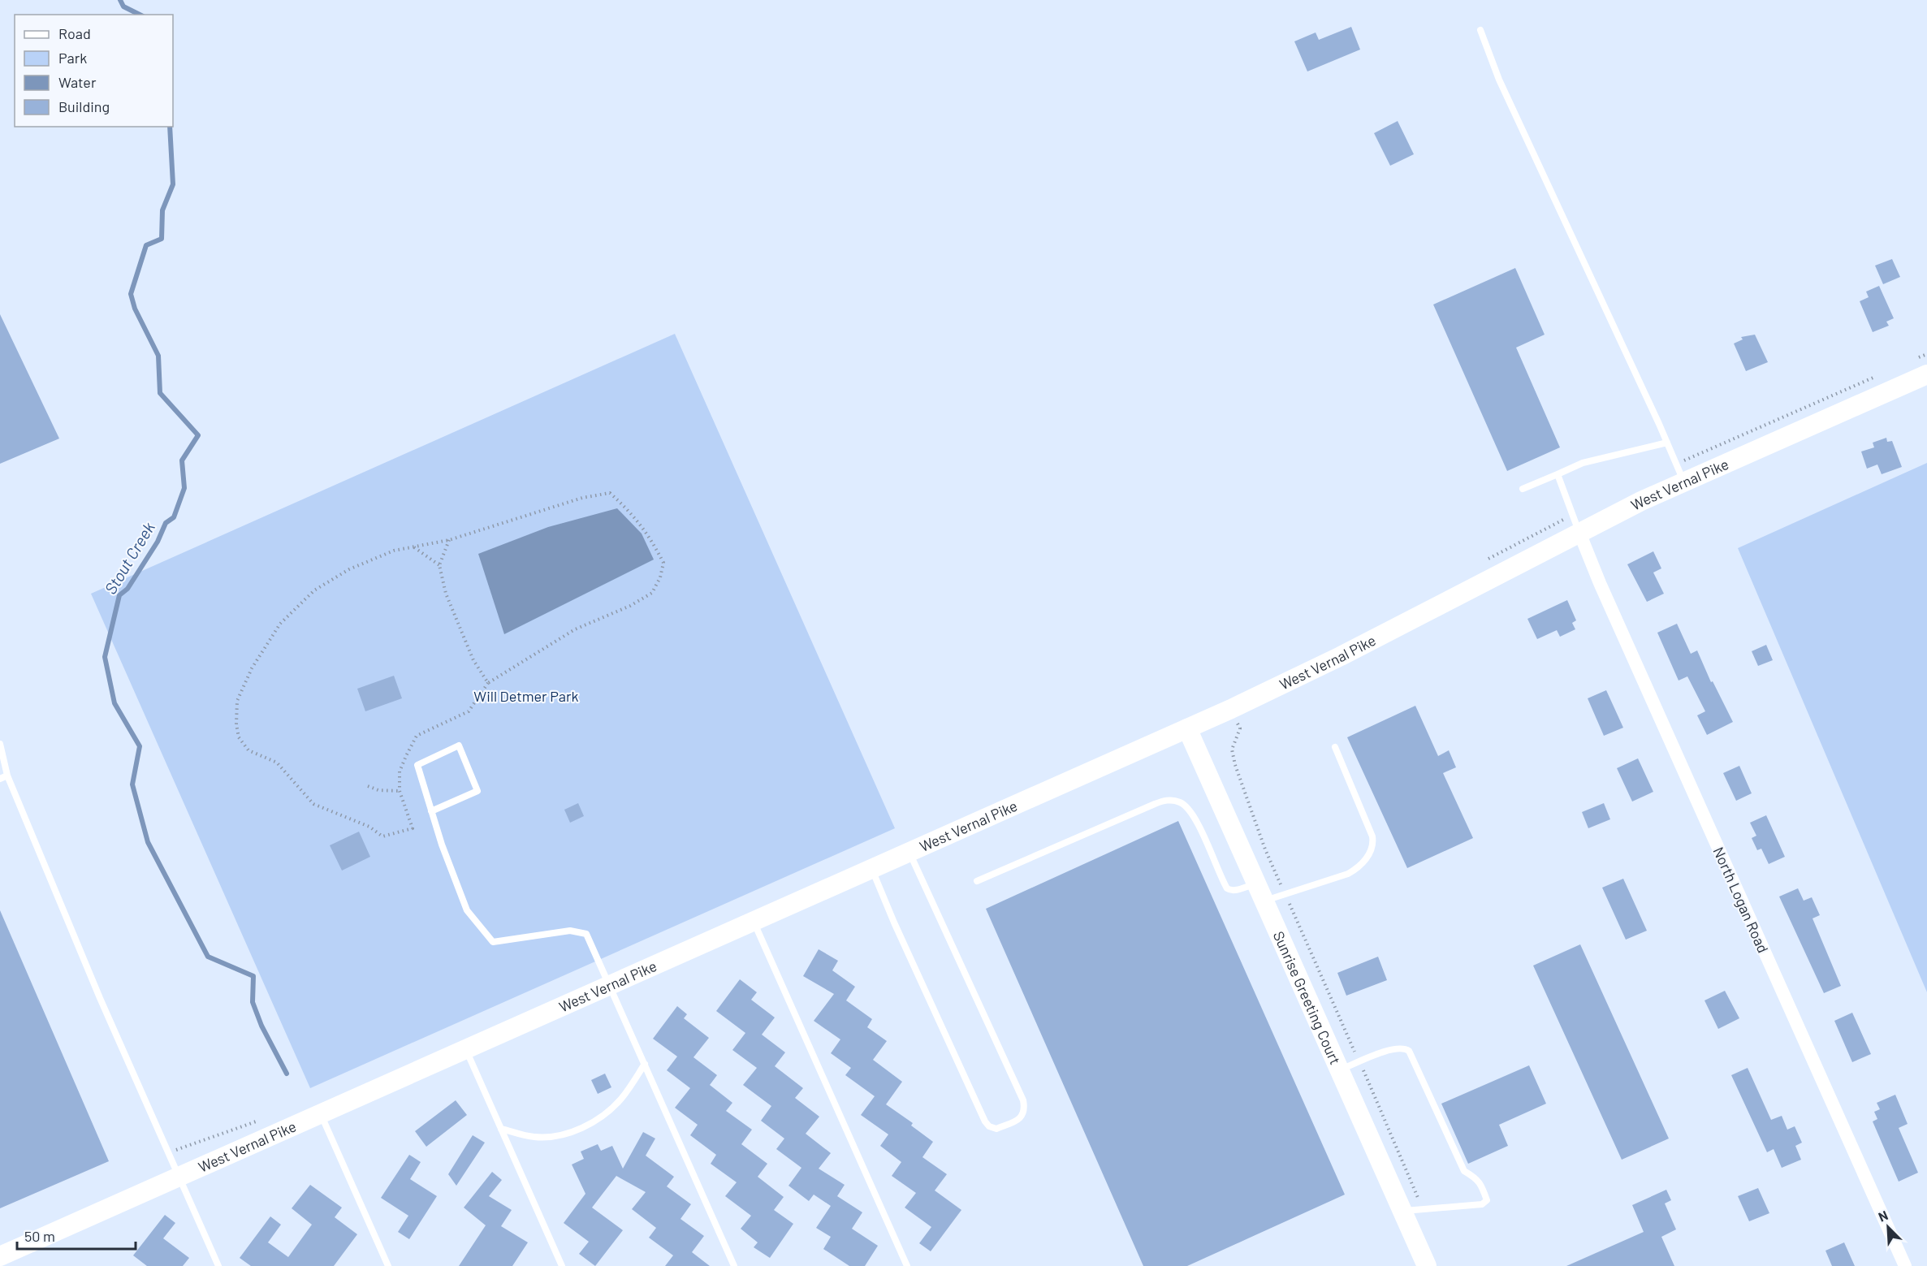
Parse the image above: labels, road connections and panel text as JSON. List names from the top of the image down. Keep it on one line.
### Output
{"streets":{"main road":["West Vernal Pike","Sunrise Greeting Court"],"street":["North Logan Road"]},"crossings":[["West Vernal Pike","North Logan Road"],["West Vernal Pike","Sunrise Greeting Court"]],"water":["Stout Creek"],"parks":["Will Detmer Park"],"legend":["Road","Park","Water","Building"],"scale_bar":"50 m","north":"top left"}
